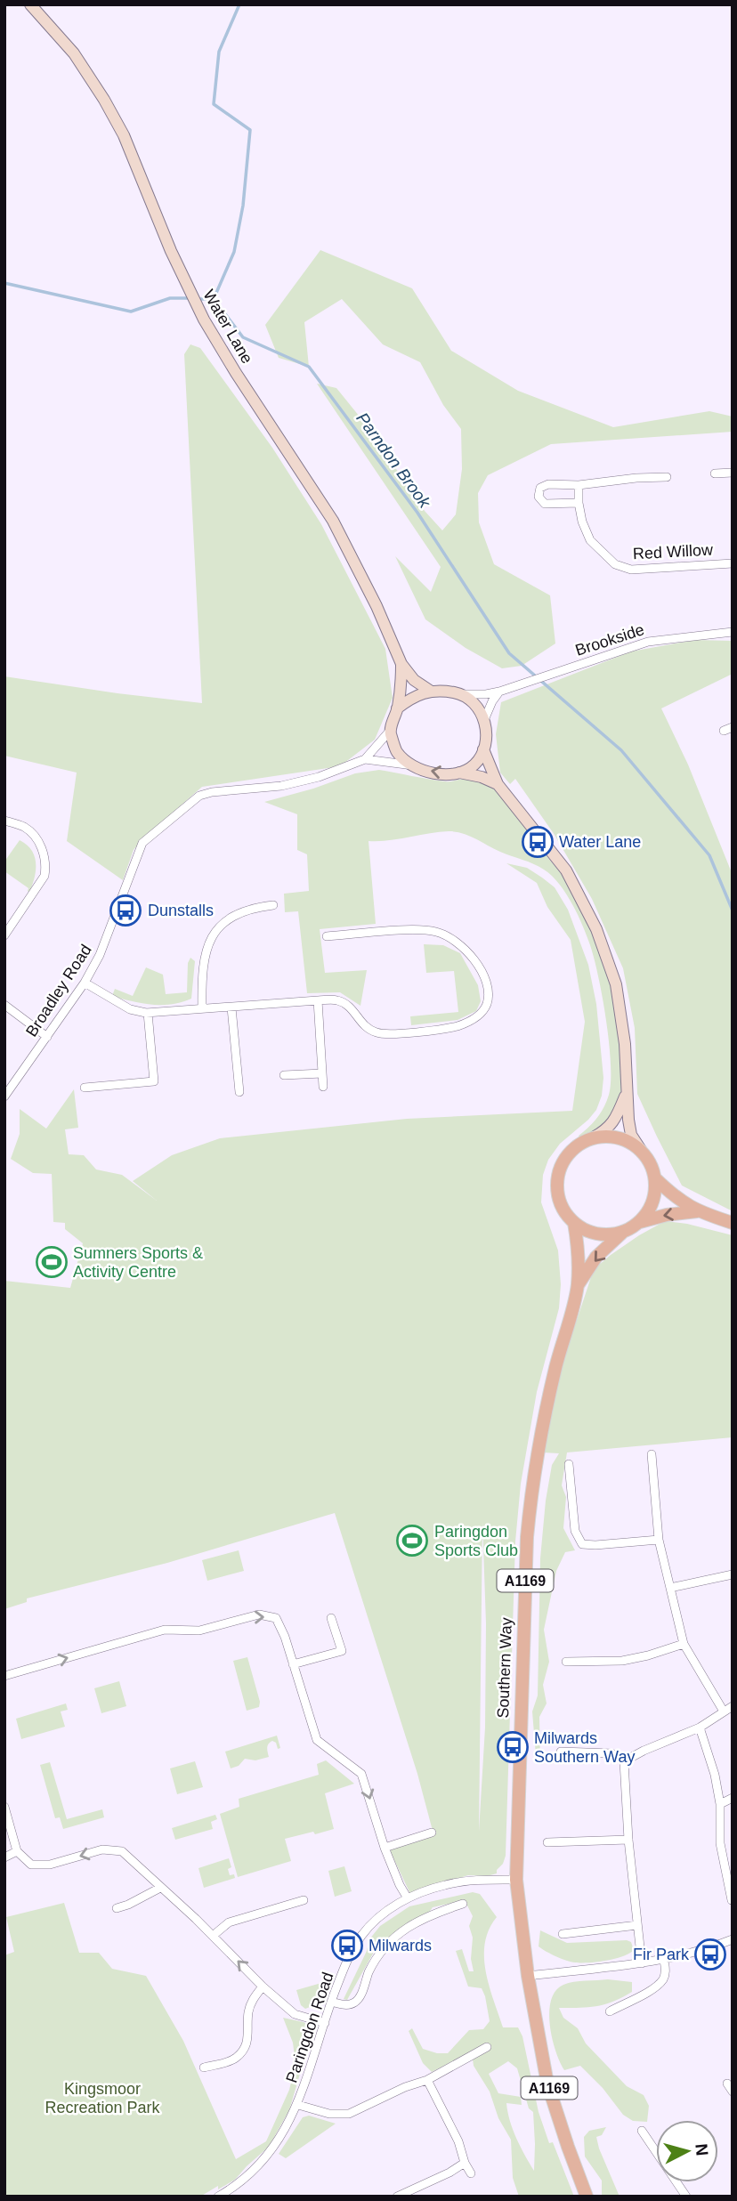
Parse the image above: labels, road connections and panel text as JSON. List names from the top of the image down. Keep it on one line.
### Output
{"streets":{"main road":["Water Lane","A1169","Southern Way"],"street":["Red Willow","Brookside","Broadley Road","Paringdon Road"]},"crossings":[["Water Lane","Brookside"],["Water Lane","Broadley Road"],["Brookside","Broadley Road"],["Southern Way","Paringdon Road"]],"water":["Parndon Brook"],"parks":["Kingsmoor Recreation Park"],"places":{"bus stop":["Water Lane","Dunstalls","Milwards Southern Way","Milwards","Fir Park"],"sports":["Sumners Sports & Activity Centre","Paringdon Sports Club"]},"north":"right"}
